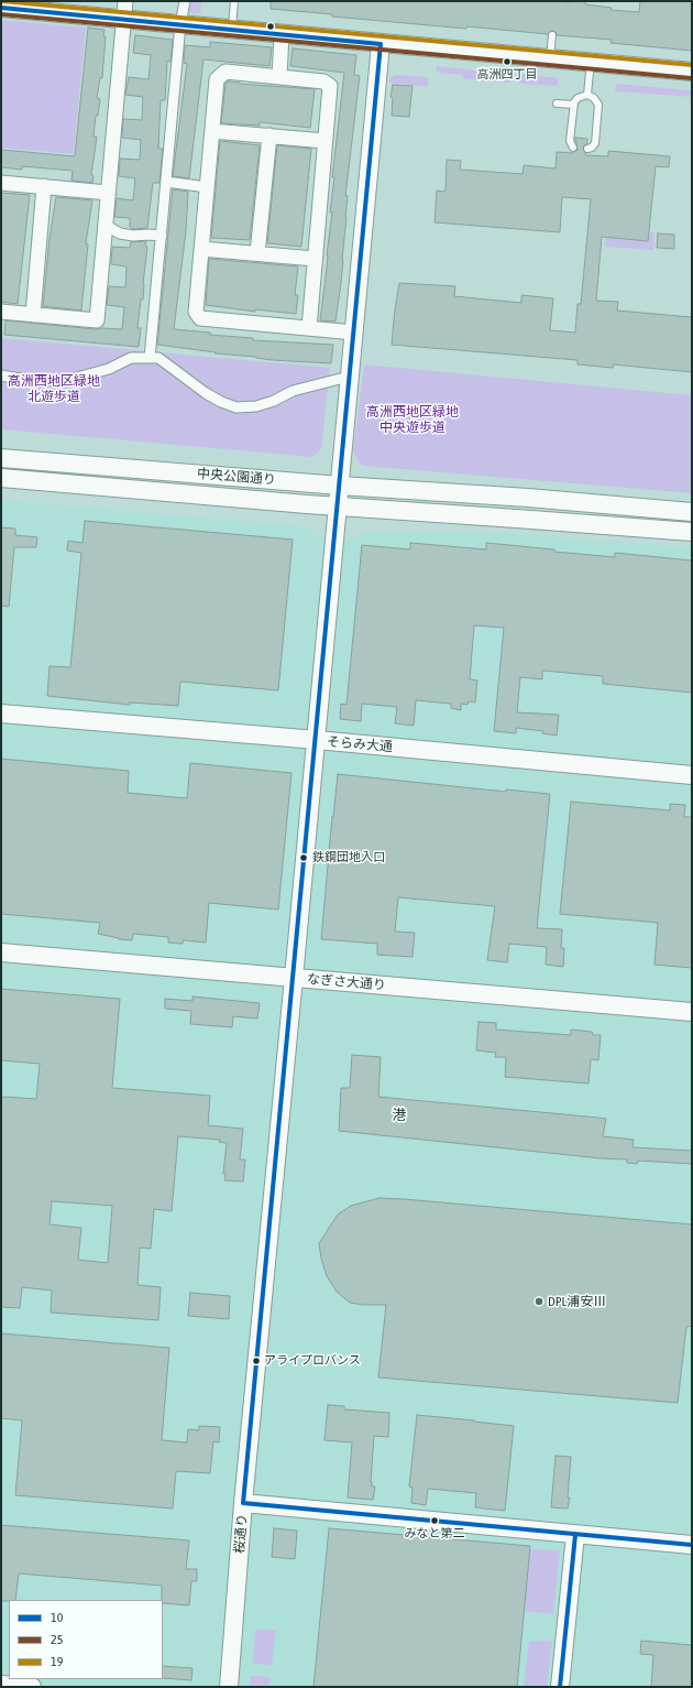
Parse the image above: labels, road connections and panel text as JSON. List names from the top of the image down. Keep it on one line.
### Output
{"streets":{"street":["中央公園通り","そらみ大通","なぎさ大通り","桜通り"]},"crossings":[["中央公園通り","桜通り"],["そらみ大通","桜通り"],["なぎさ大通り","桜通り"]],"districts":["港"],"parks":["高洲西地区緑地 北遊歩道","高洲西地区緑地 中央遊歩道"],"places":["高洲四丁目","鉄鋼団地入口","DPL浦安Ⅲ","アライプロバンス","みなと第二"],"lines":["transit line 19","transit line 10","transit line 25"],"legend":["10","25","19"]}
